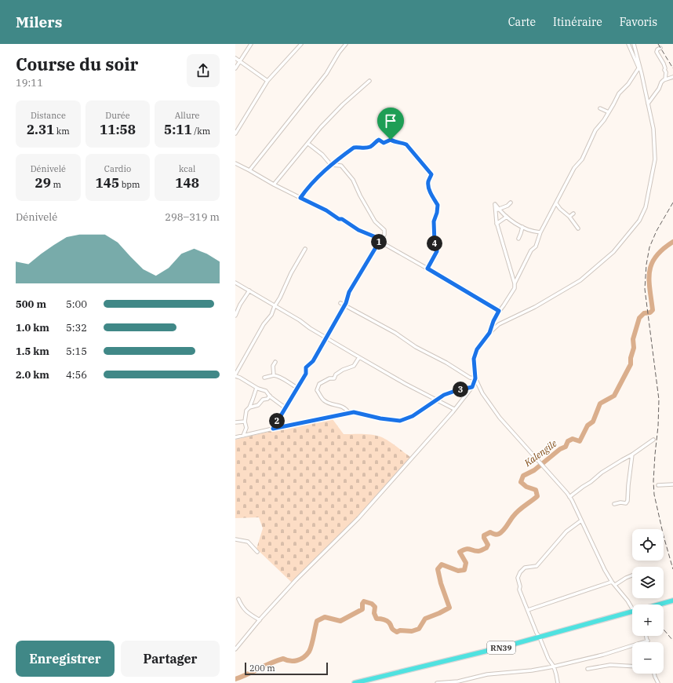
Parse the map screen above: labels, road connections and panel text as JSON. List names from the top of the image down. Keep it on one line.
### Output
{"streets":{"highway":["RN39"]},"water":["Kalengile"],"scale_bar":"200 m","page":{"header":"Milers","nav":["Carte","Itinéraire","Favoris"],"heading":["Course du soir","19:11"],"stats":[["Distance","2.31 km"],["Durée","11:58"],["Allure","5:11 /km"],["Dénivelé","29 m"],["Cardio","145 bpm"],["kcal","148"]],"chart":["Dénivelé","298–319 m"],"pins":["1","4","3","2"],"list":[{"name":"500 m","note":"5:00"},{"name":"1.0 km","note":"5:32"},{"name":"1.5 km","note":"5:15"},{"name":"2.0 km","note":"4:56"}],"map_buttons":["+","−"],"buttons":["Enregistrer","Partager"],"scale":"200 m"}}
